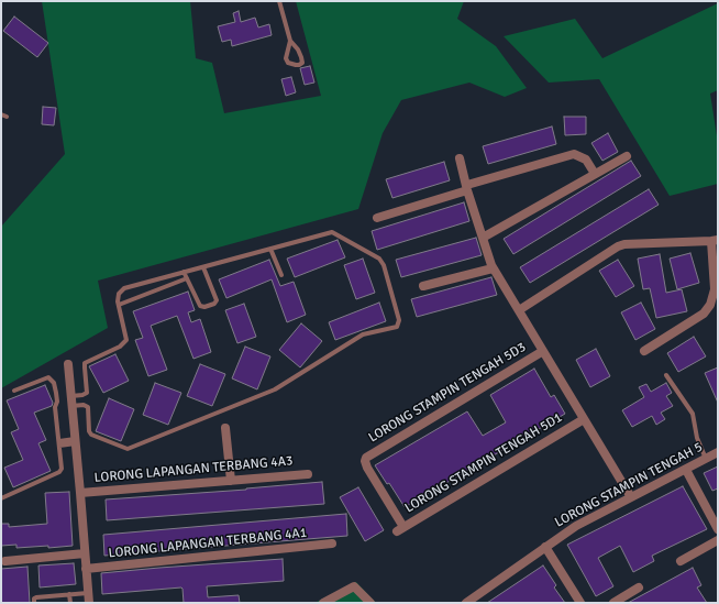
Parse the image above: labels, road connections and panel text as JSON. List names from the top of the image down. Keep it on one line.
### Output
{"streets":{"street":["LORONG STAMPIN TENGAH 5D3","LORONG STAMPIN TENGAH 5D1","LORONG LAPANGAN TERBANG 4A3","LORONG STAMPIN TENGAH 5","LORONG LAPANGAN TERBANG 4A1"]},"crossings":[["LORONG STAMPIN TENGAH 5D3","LORONG STAMPIN TENGAH 5D1"]]}
